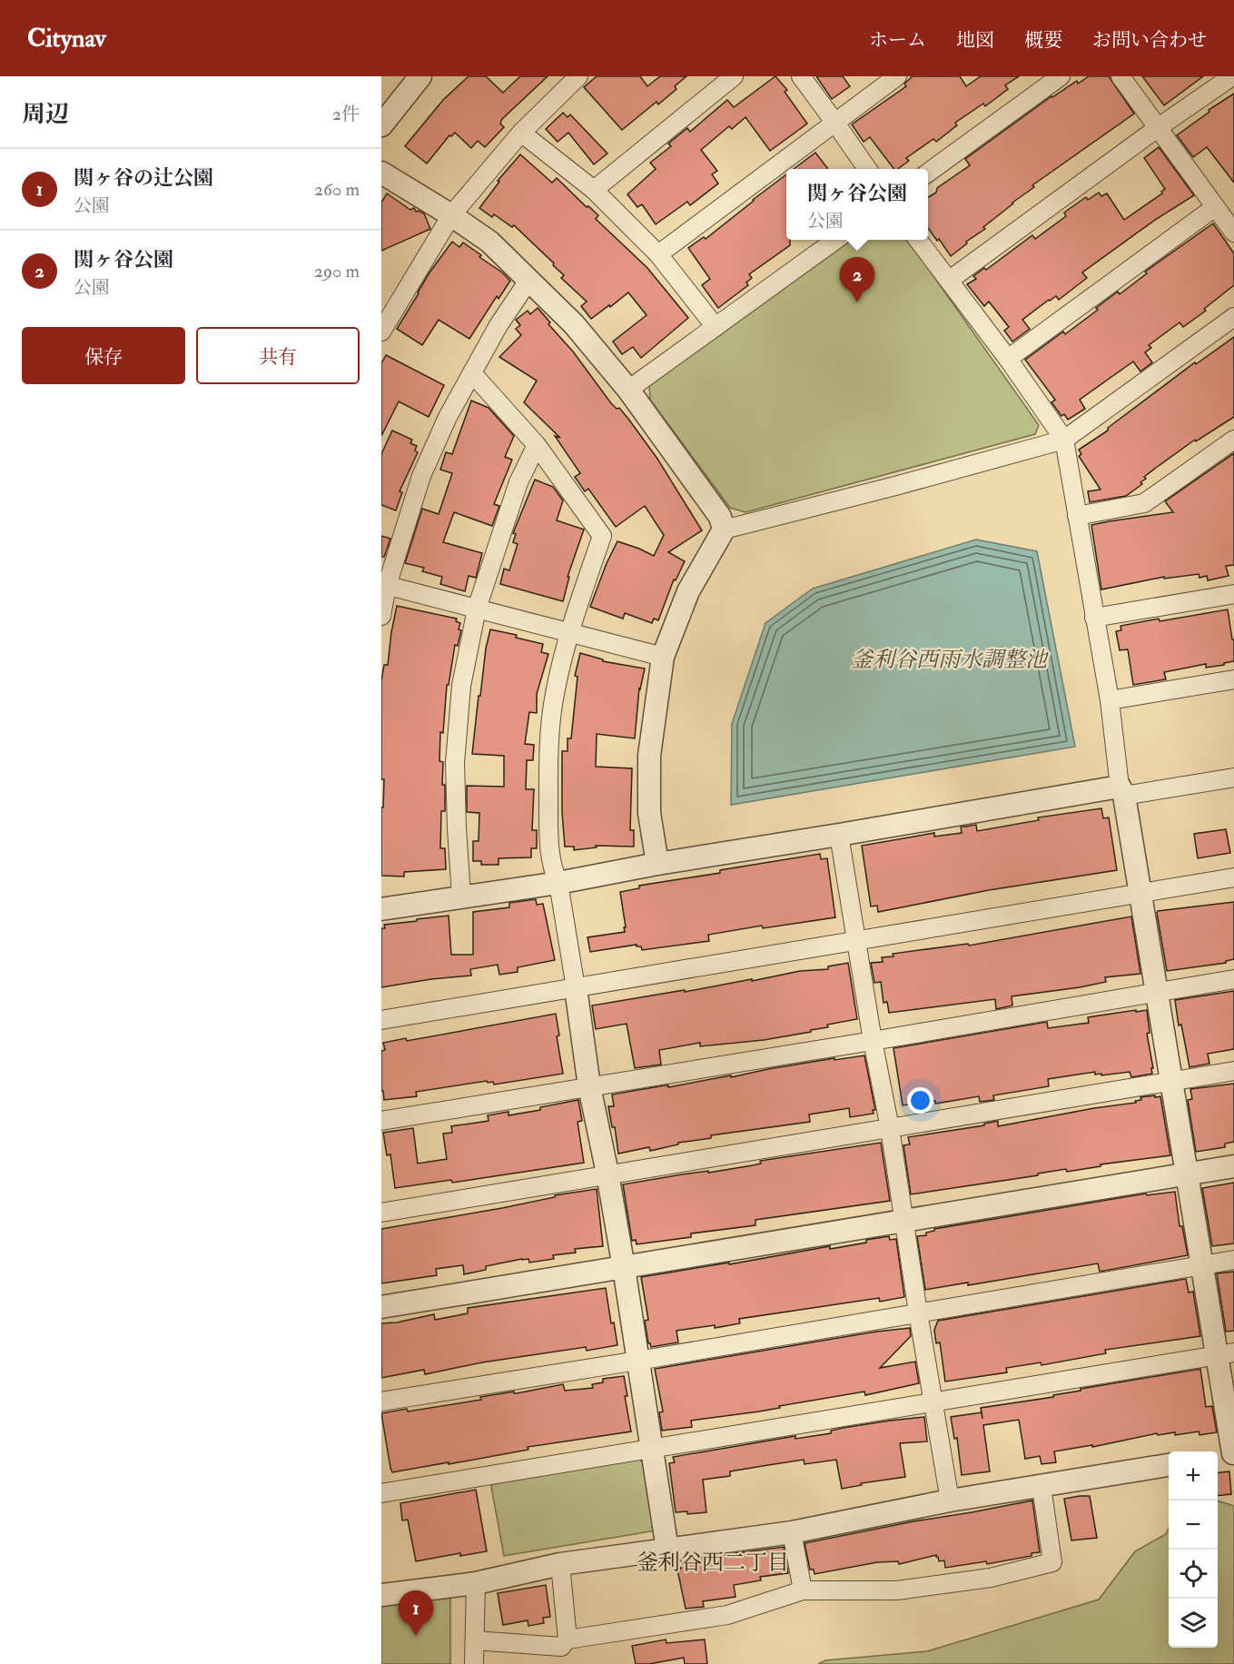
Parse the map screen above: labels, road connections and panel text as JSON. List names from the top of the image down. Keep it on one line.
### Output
{"districts":["釜利谷西二丁目"],"water":["釜利谷西雨水調整池"],"page":{"header":"Citynav","nav":["ホーム","地図","概要","お問い合わせ"],"heading":["周辺","2件"],"list":[{"mark":"1","name":"関ヶ谷の辻公園","note":"公園","value":"260 m"},{"mark":"2","name":"関ヶ谷公園","note":"公園","value":"290 m"}],"popup":["関ヶ谷公園","公園"],"pins":["2","1"],"buttons":["保存","共有"],"map_buttons":["+","−"]}}
